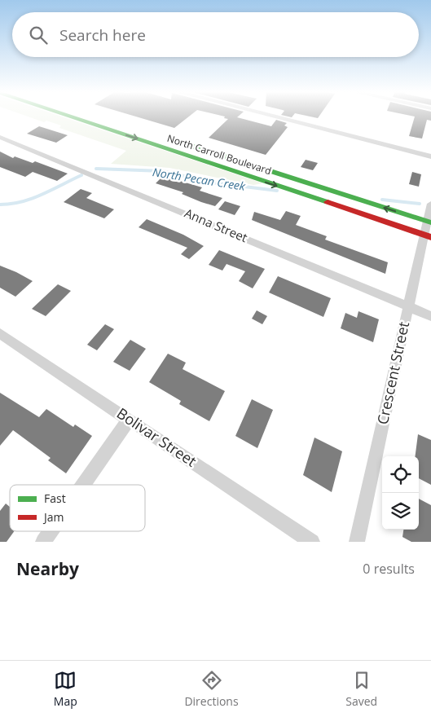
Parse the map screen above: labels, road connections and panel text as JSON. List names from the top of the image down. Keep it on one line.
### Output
{"streets":{"main road":["North Carroll Boulevard"],"street":["Anna Street","Crescent Street","Bolivar Street"]},"crossings":[["North Carroll Boulevard","Crescent Street"],["Anna Street","Crescent Street"]],"water":["North Pecan Creek"],"legend":["Fast","Jam"],"page":{"search":"Search here","heading":["Nearby","0 results"],"nav":["Map","Directions","Saved"]}}
